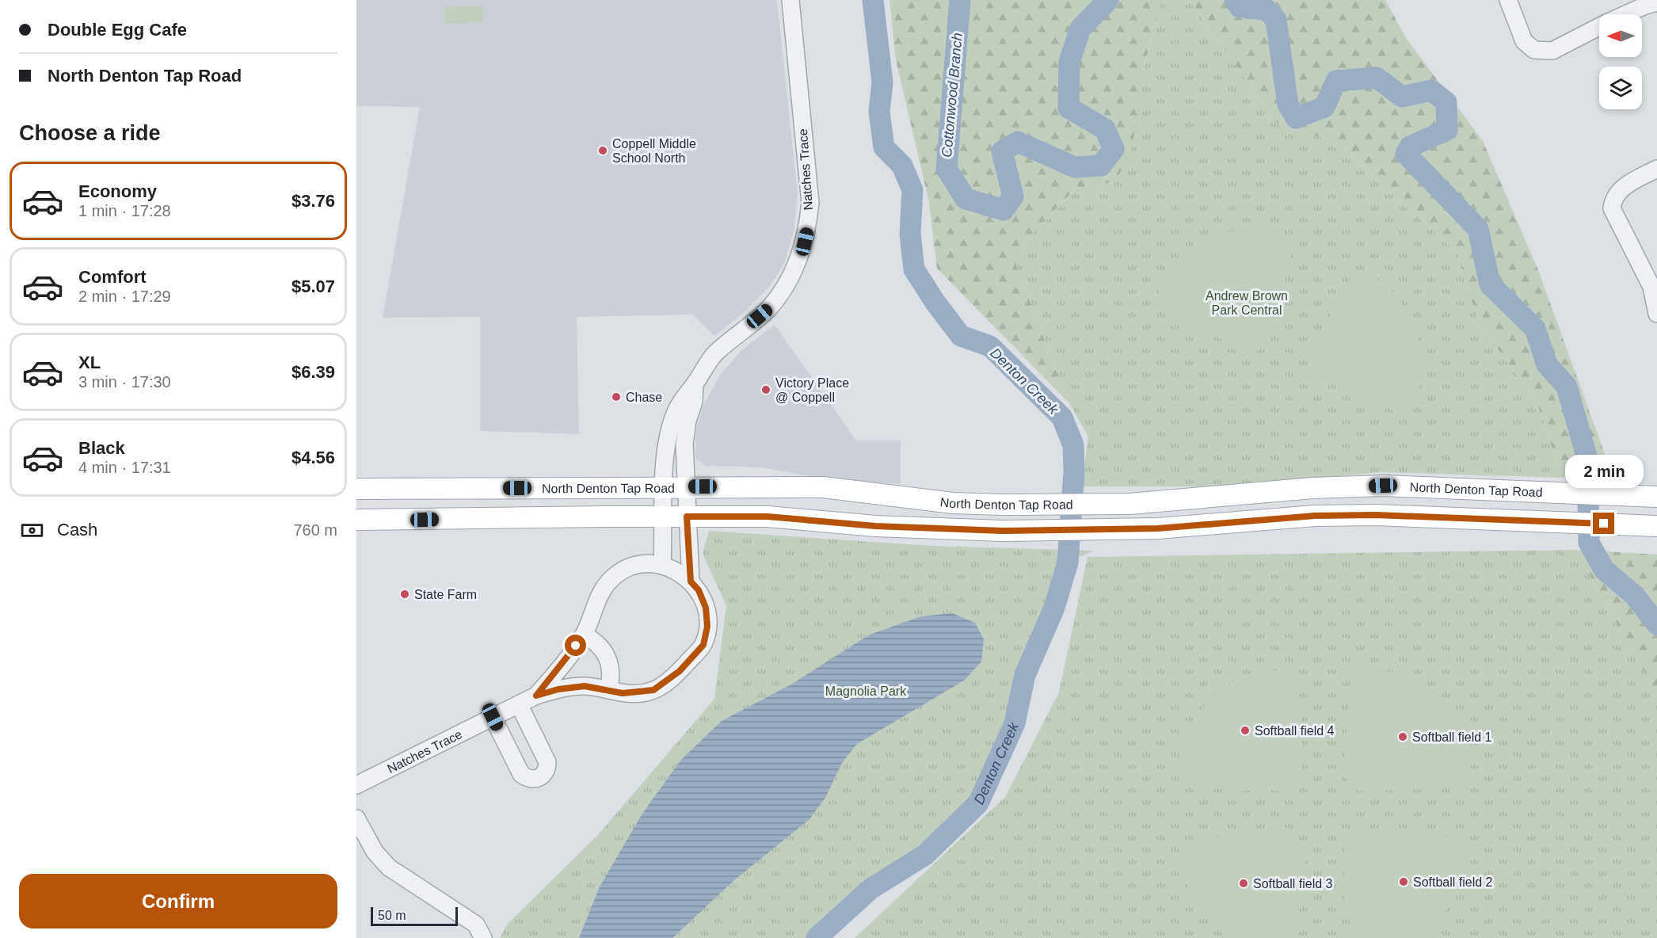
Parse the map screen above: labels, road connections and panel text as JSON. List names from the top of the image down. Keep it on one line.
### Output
{"streets":{"main road":["North Denton Tap Road"],"street":["Natches Trace"]},"crossings":[["Natches Trace","North Denton Tap Road"]],"water":["Cottonwood Branch","Denton Creek"],"parks":["Andrew Brown Park Central","Magnolia Park"],"places":["Coppell Middle School North","Victory Place @ Coppell","Chase","State Farm","Softball field 4","Softball field 1","Softball field 2","Softball field 3"],"scale_bar":"50 m","north":"left","page":{"banner":["Double Egg Cafe","North Denton Tap Road"],"heading":"Choose a ride","list":[{"name":"Economy","note":"1 min · 17:28","value":"$3.76"},{"name":"Comfort","note":"2 min · 17:29","value":"$5.07"},{"name":"XL","note":"3 min · 17:30","value":"$6.39"},{"name":"Black","note":"4 min · 17:31","value":"$4.56"}],"bubble":"2 min","pay":["Cash","760 m"],"buttons":"Confirm","scale":"50 m"}}
